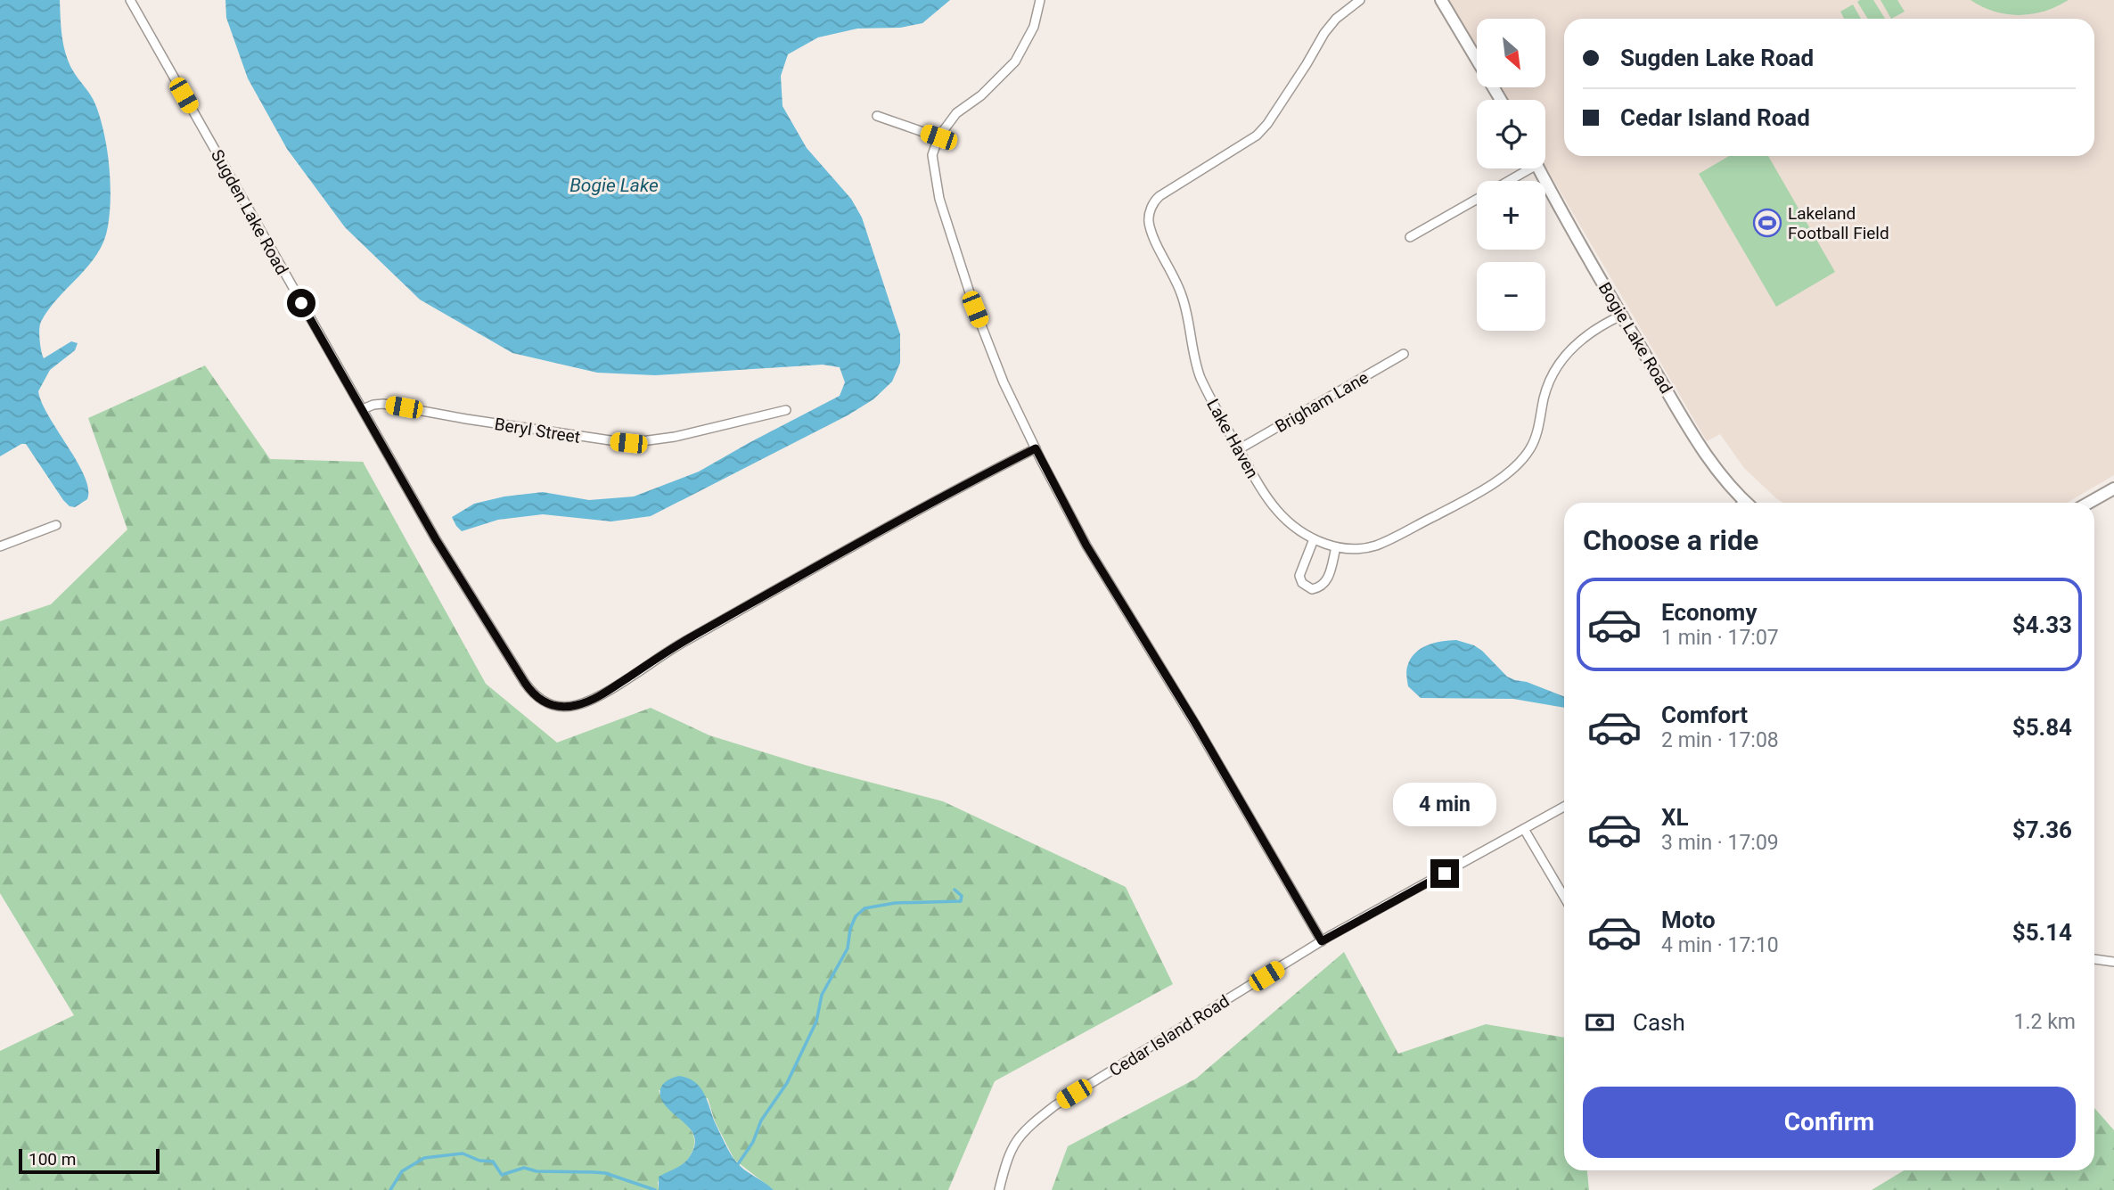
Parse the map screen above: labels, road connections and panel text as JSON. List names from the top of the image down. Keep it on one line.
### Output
{"streets":{"main road":["Bogie Lake Road"],"street":["Sugden Lake Road","Brigham Lane","Beryl Street","Lake Haven","Cedar Island Road"]},"crossings":[["Sugden Lake Road","Beryl Street"],["Bogie Lake Road","Lake Haven"],["Brigham Lane","Lake Haven"]],"water":["Bogie Lake"],"places":{"sports":["Lakeland Football Field"]},"scale_bar":"100 m","north":"bottom right","page":{"map_buttons":["+","−"],"banner":["Sugden Lake Road","Cedar Island Road"],"heading":"Choose a ride","list":[{"name":"Economy","note":"1 min · 17:07","value":"$4.33"},{"name":"Comfort","note":"2 min · 17:08","value":"$5.84"},{"name":"XL","note":"3 min · 17:09","value":"$7.36"},{"name":"Moto","note":"4 min · 17:10","value":"$5.14"}],"bubble":"4 min","pay":["Cash","1.2 km"],"buttons":"Confirm","scale":"100 m"}}
